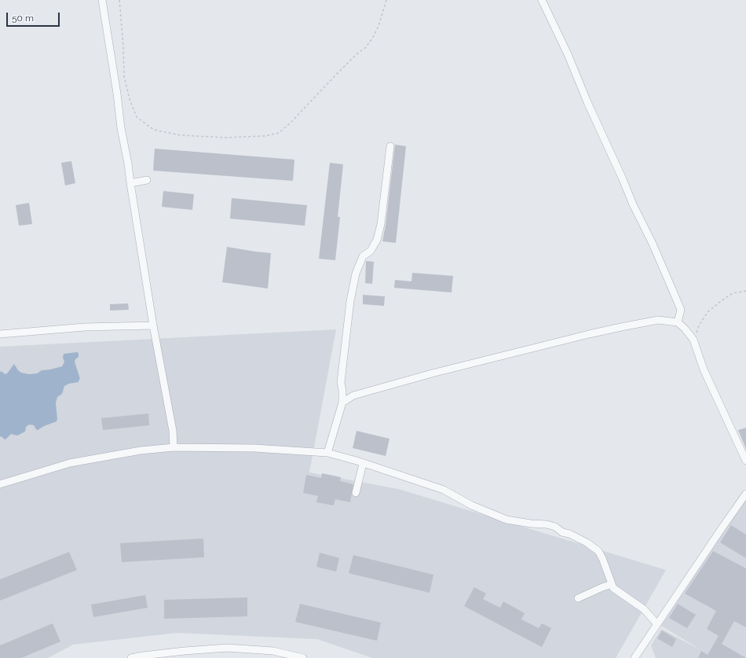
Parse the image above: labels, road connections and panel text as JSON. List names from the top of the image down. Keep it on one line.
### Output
{"scale_bar":"50 m"}
